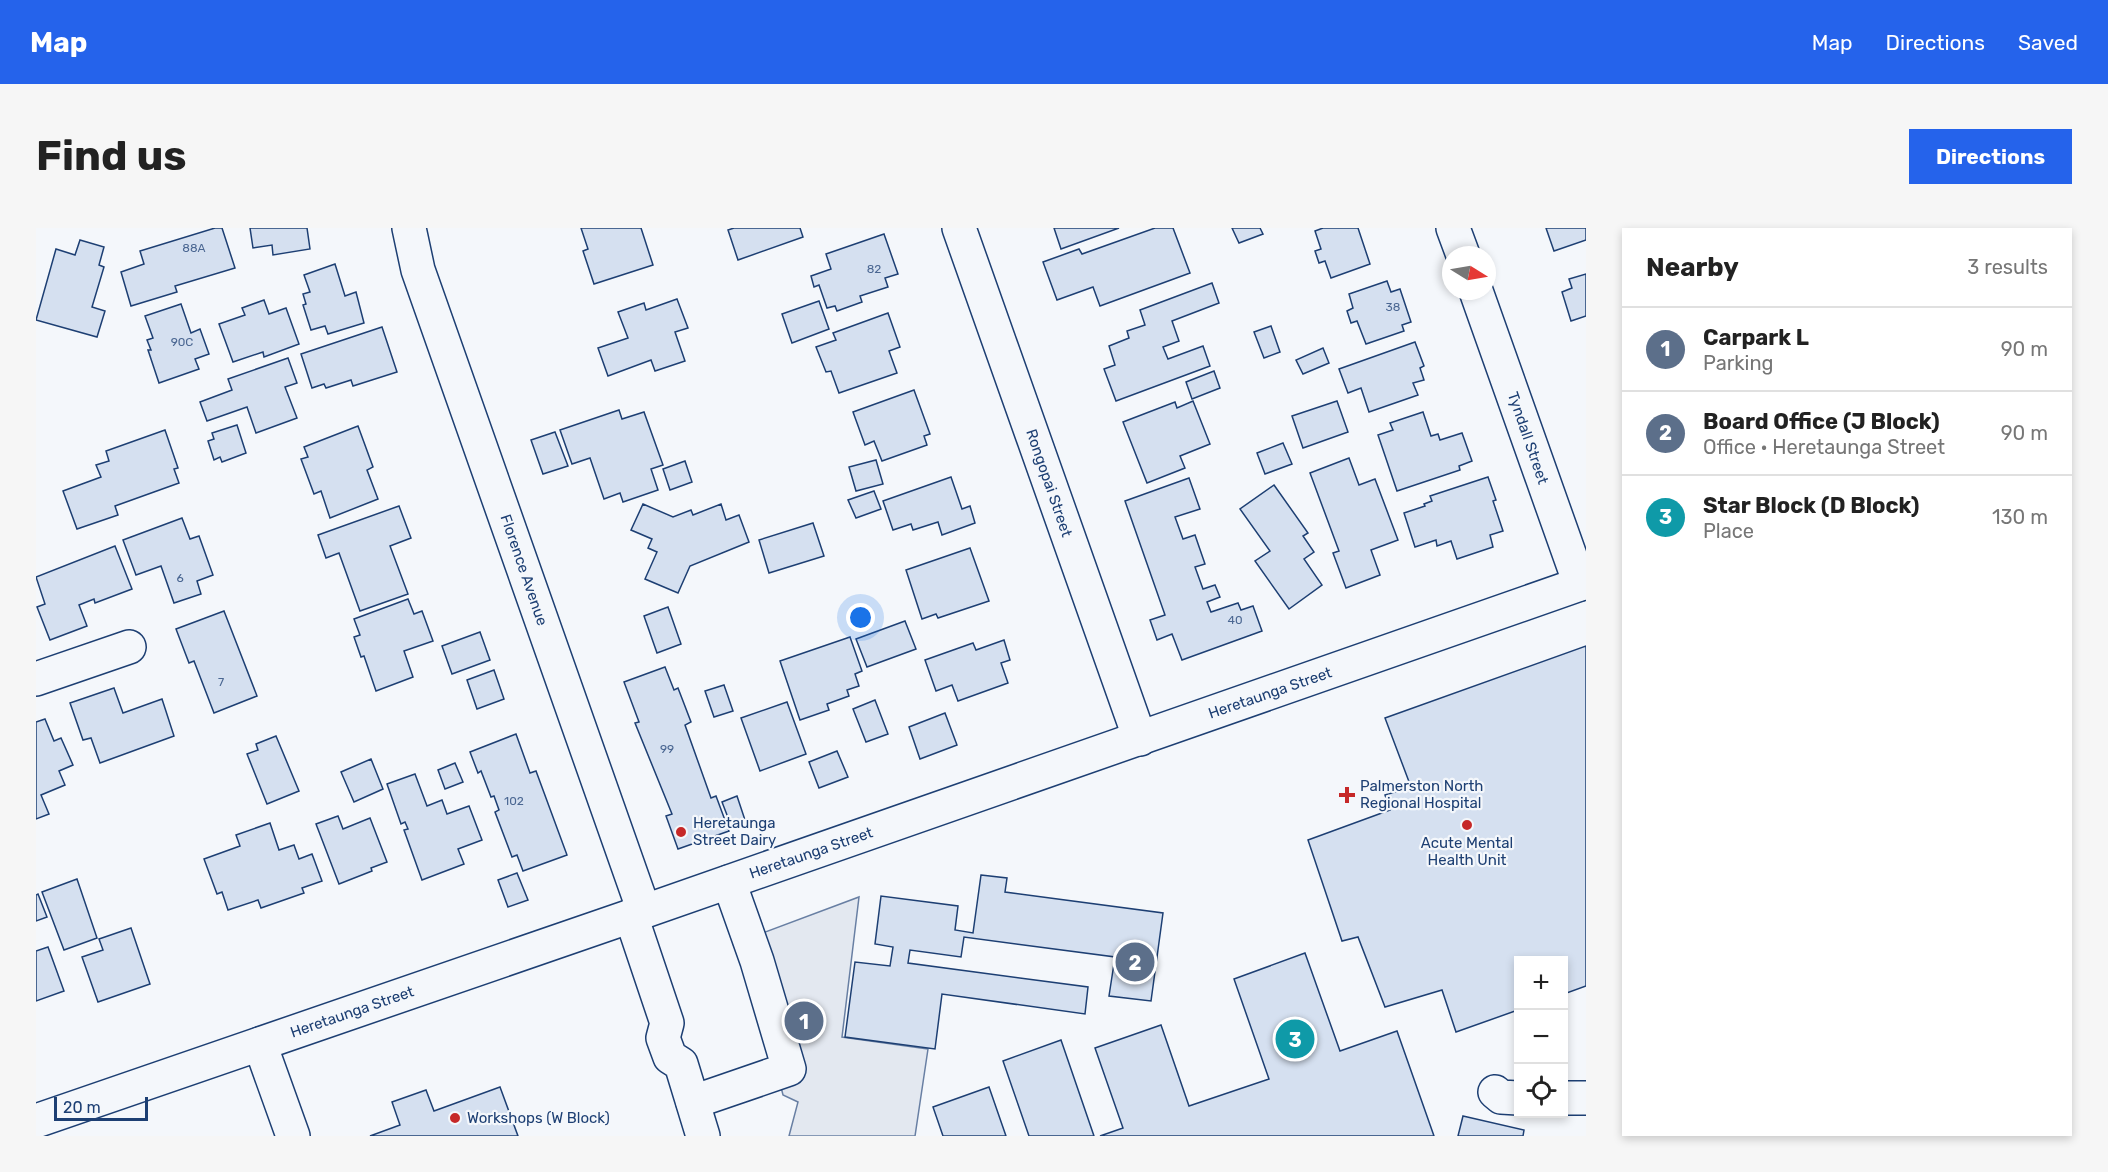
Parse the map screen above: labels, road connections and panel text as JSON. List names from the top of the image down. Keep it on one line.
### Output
{"streets":{"street":["Tyndall Street","Rongopai Street","Florence Avenue","Heretaunga Street"]},"crossings":[["Tyndall Street","Heretaunga Street"],["Rongopai Street","Heretaunga Street"],["Florence Avenue","Heretaunga Street"]],"places":{"health":["Palmerston North Regional Hospital"],"other":["Acute Mental Health Unit","Heretaunga Street Dairy","Workshops (W Block)"]},"house_numbers":["88A","82","38","90C","6","40","7","99","102"],"scale_bar":"20 m","north":"right","page":{"header":"Map","nav":["Map","Directions","Saved"],"buttons":"Directions","title":"Find us","heading":["Nearby","3 results"],"list":[{"mark":"1","name":"Carpark L","note":"Parking","value":"90 m"},{"mark":"2","name":"Board Office (J Block)","note":"Office · Heretaunga Street","value":"90 m"},{"mark":"3","name":"Star Block (D Block)","note":"Place","value":"130 m"}],"pins":["2","1","3"],"map_buttons":["+","−"],"scale":"20 m"}}
